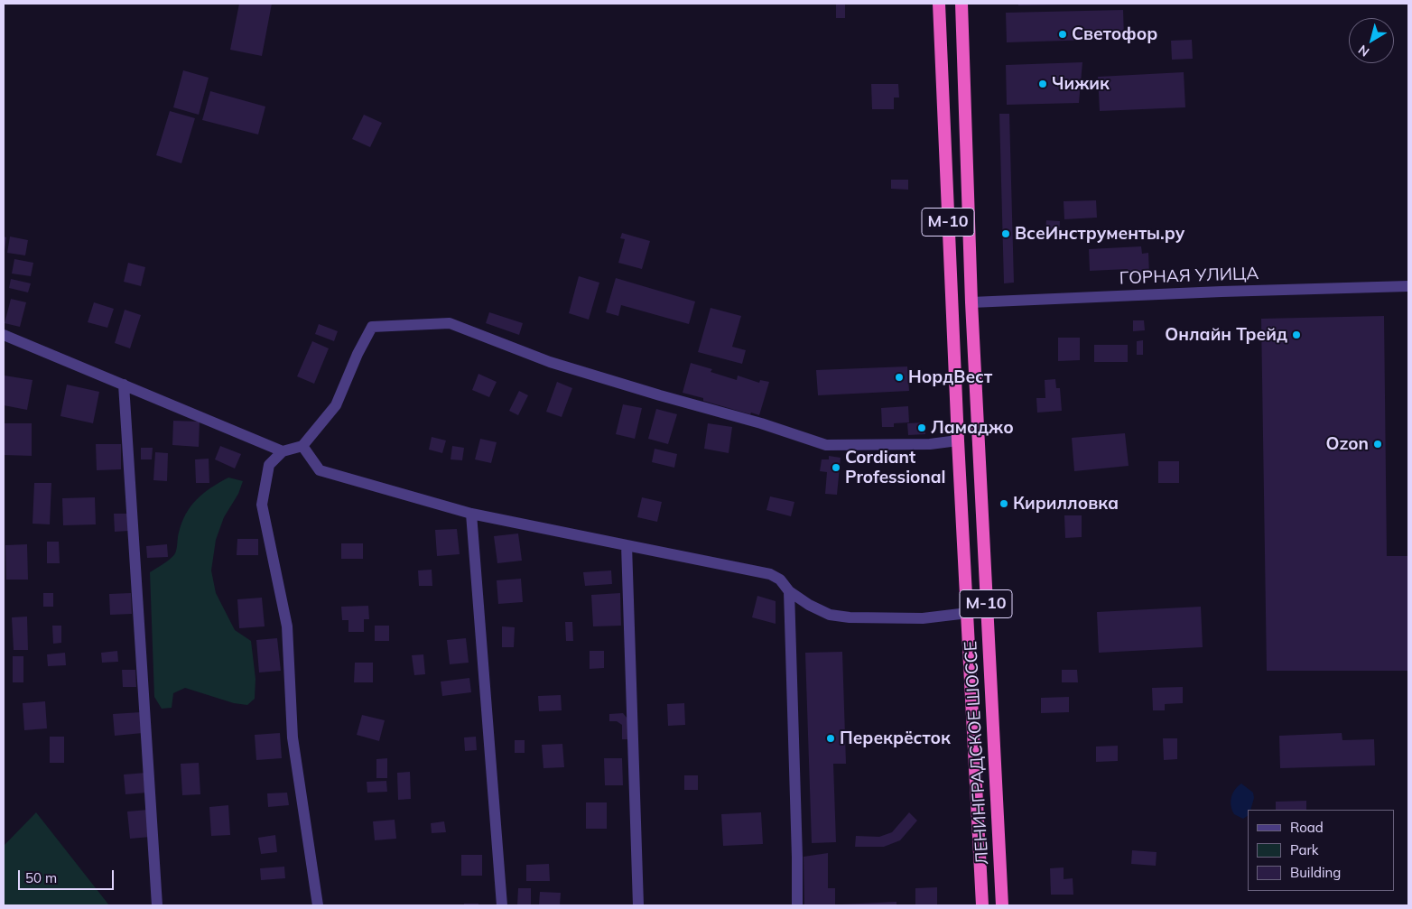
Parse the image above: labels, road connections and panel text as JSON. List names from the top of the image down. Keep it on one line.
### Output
{"streets":{"highway":["М-10","ЛЕНИНГРАДСКОЕ ШОССЕ"],"street":["ГОРНАЯ УЛИЦА"]},"crossings":[["ГОРНАЯ УЛИЦА","ЛЕНИНГРАДСКОЕ ШОССЕ"]],"places":["Светофор","Чижик","ВсеИнструменты.ру","Онлайн Трейд","НордВест","Ламаджо","Ozon","Cordiant Professional","Кирилловка","Перекрёсток"],"legend":["Road","Park","Building"],"scale_bar":"50 m","north":"bottom left"}
